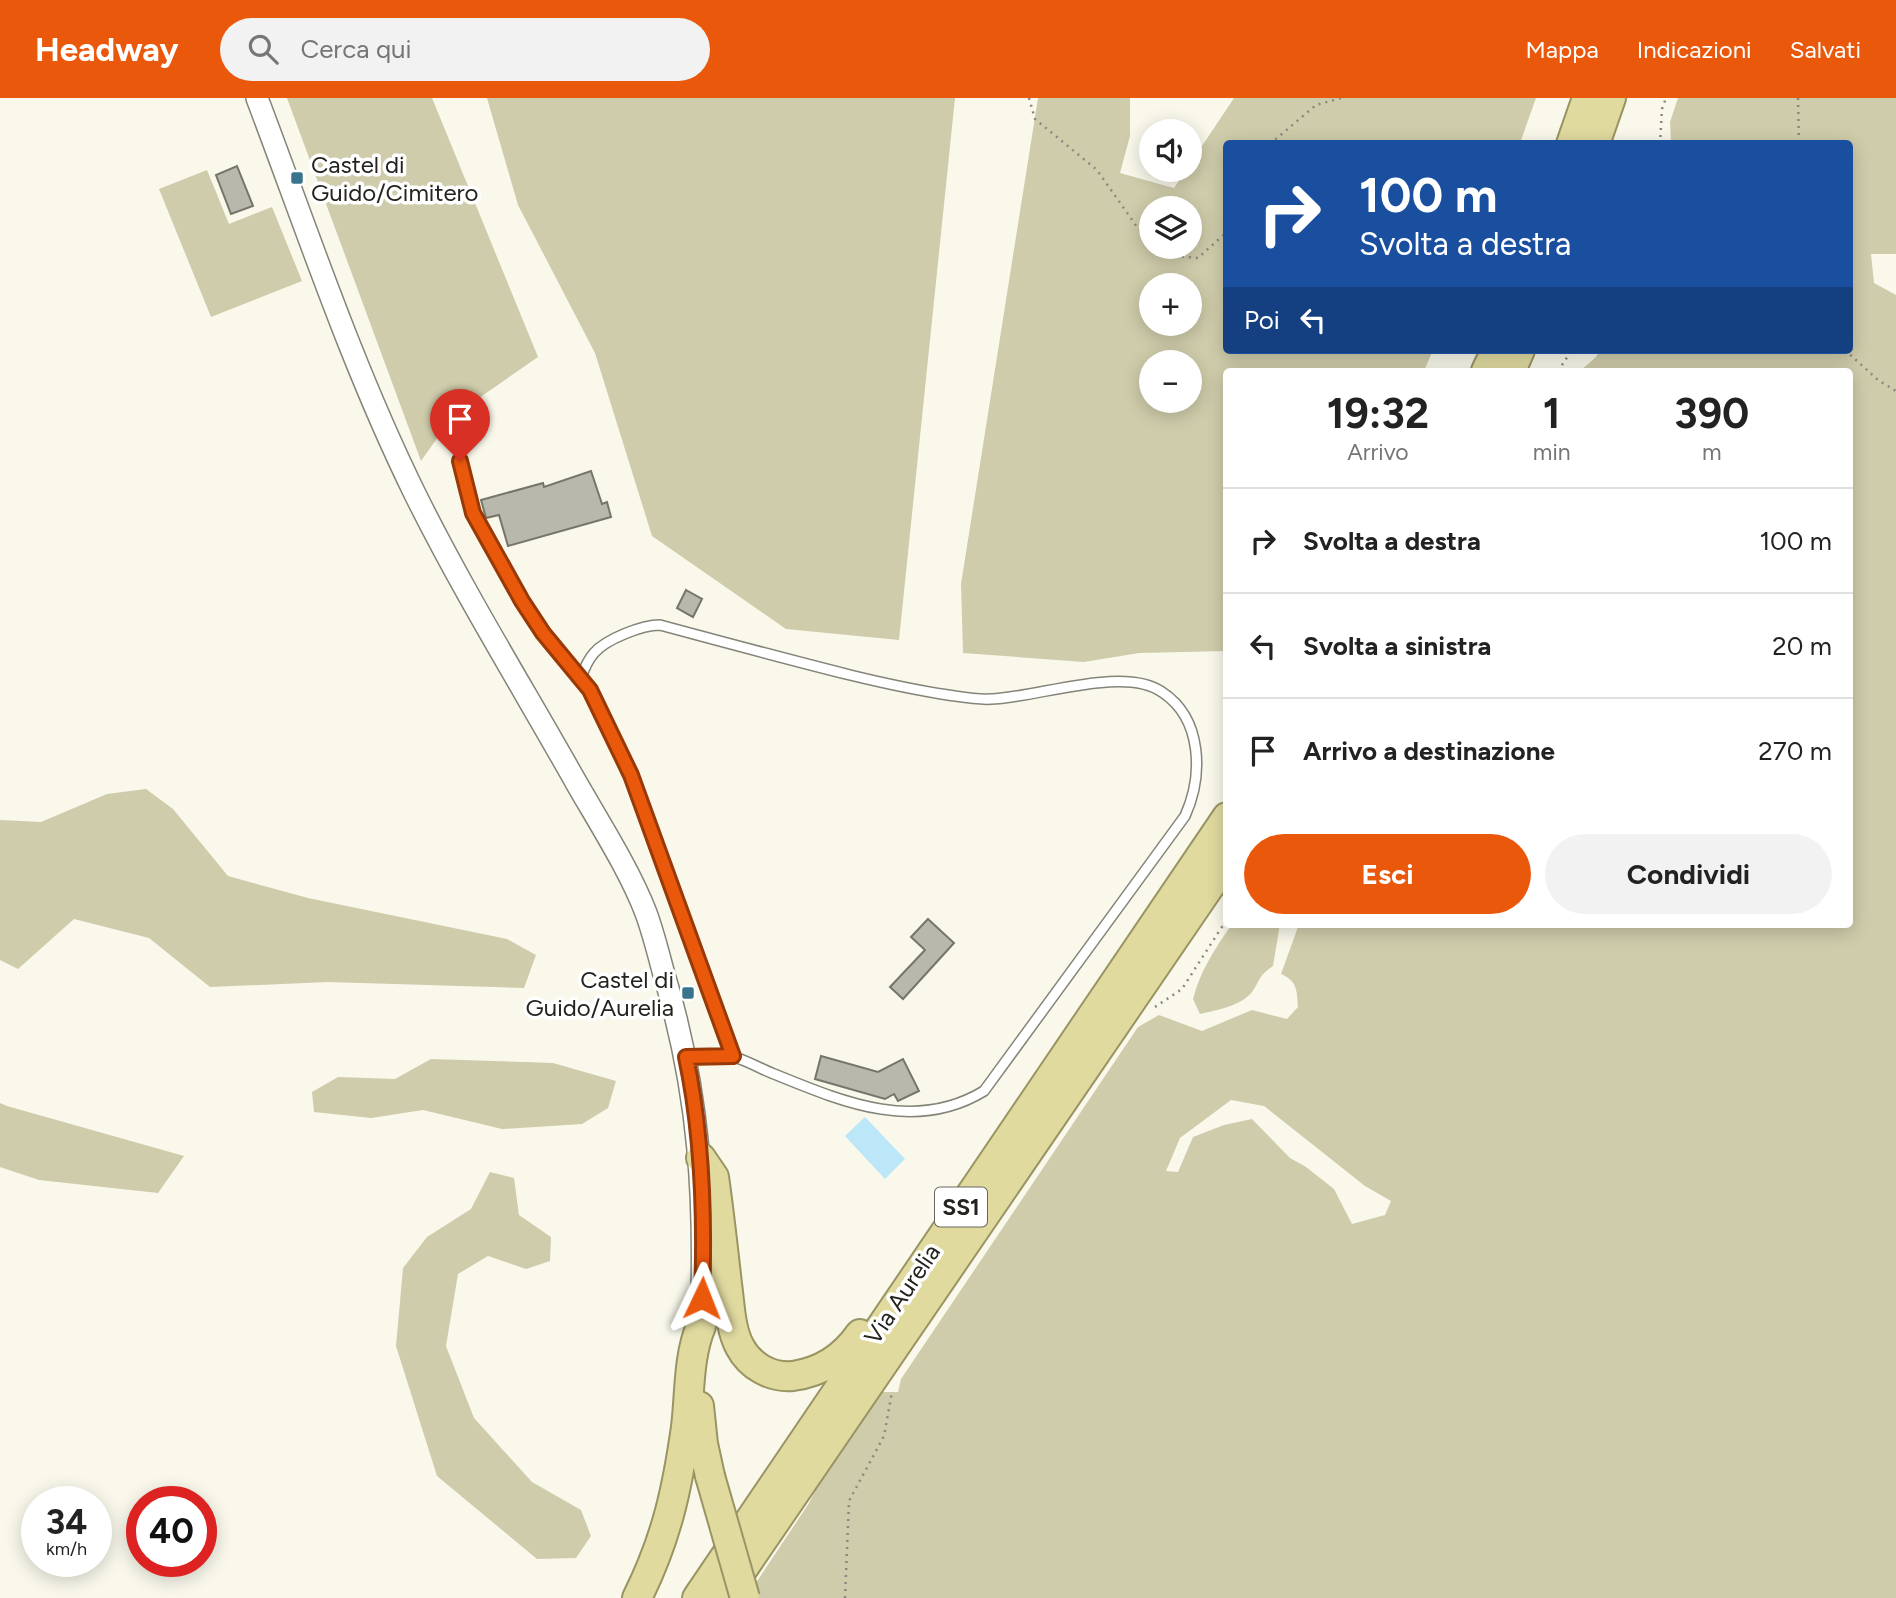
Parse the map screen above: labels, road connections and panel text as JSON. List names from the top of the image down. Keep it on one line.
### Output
{"streets":{"highway":["SS1","Via Aurelia"]},"places":{"transit":["Castel di Guido/Cimitero","Castel di Guido/Aurelia"]},"page":{"header":"Headway","search":"Cerca qui","nav":["Mappa","Indicazioni","Salvati"],"map_buttons":["+","−"],"turn":["100 m","Svolta a destra"],"then":"Poi","eta":["19:32","Arrivo","1","min","390","m"],"list":[{"name":"Svolta a destra","value":"100 m"},{"name":"Svolta a sinistra","value":"20 m"},{"name":"Arrivo a destinazione","value":"270 m"}],"buttons":["Esci","Condividi"],"speed":"34 km/h","limit":"40"}}
